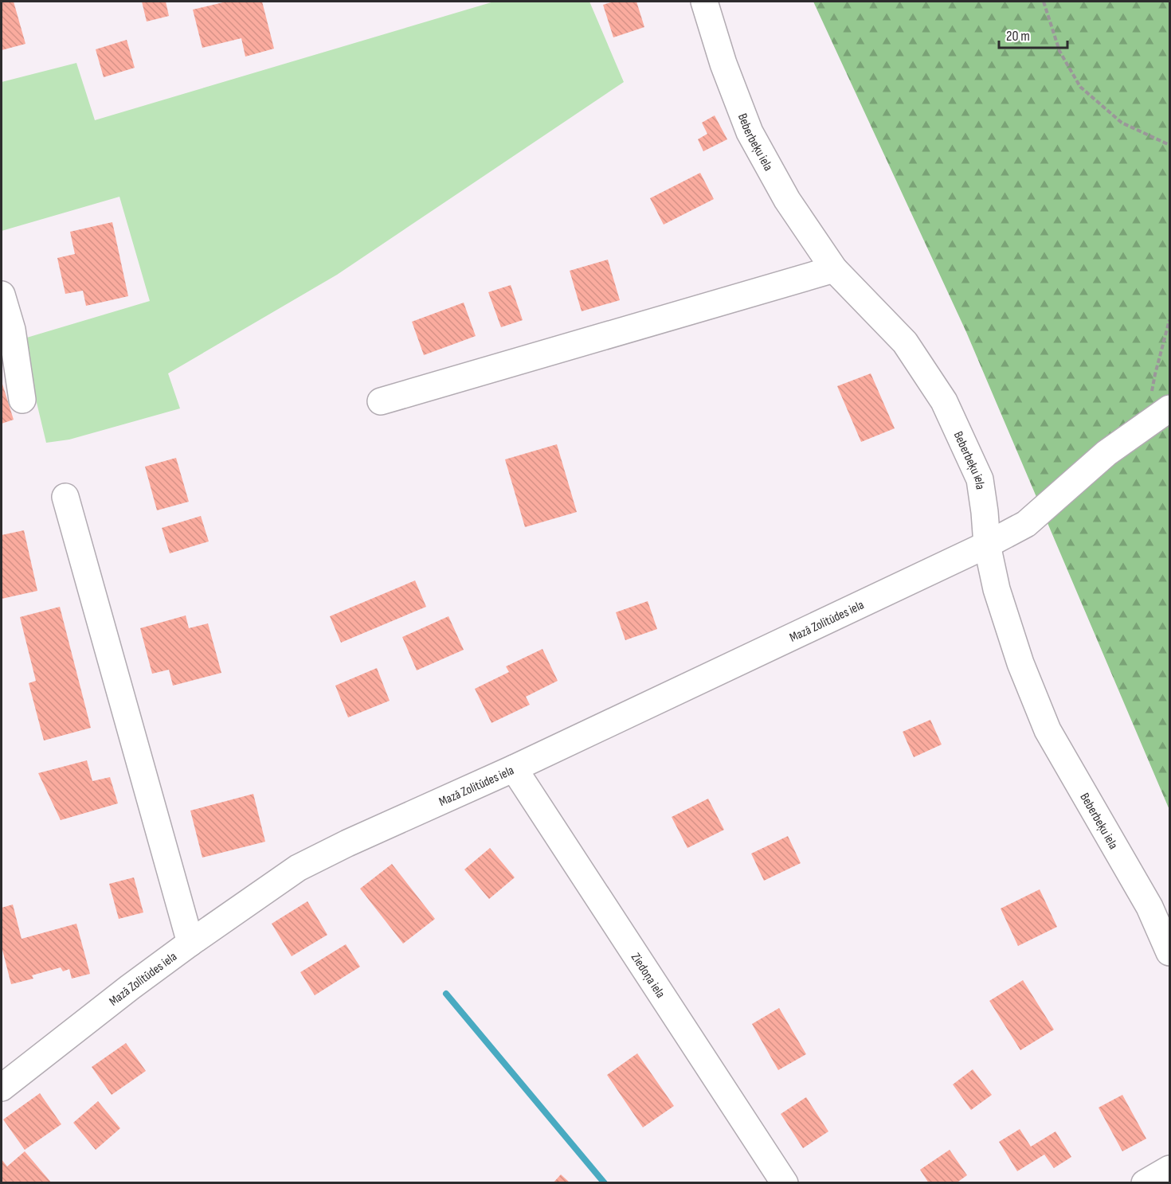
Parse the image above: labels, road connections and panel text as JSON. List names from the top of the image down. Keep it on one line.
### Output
{"streets":{"street":["Beberbeķu iela","Mazā Zolitūdes iela","Ziedoņa iela"]},"crossings":[["Beberbeķu iela","Mazā Zolitūdes iela"],["Mazā Zolitūdes iela","Ziedoņa iela"]],"scale_bar":"20 m"}
